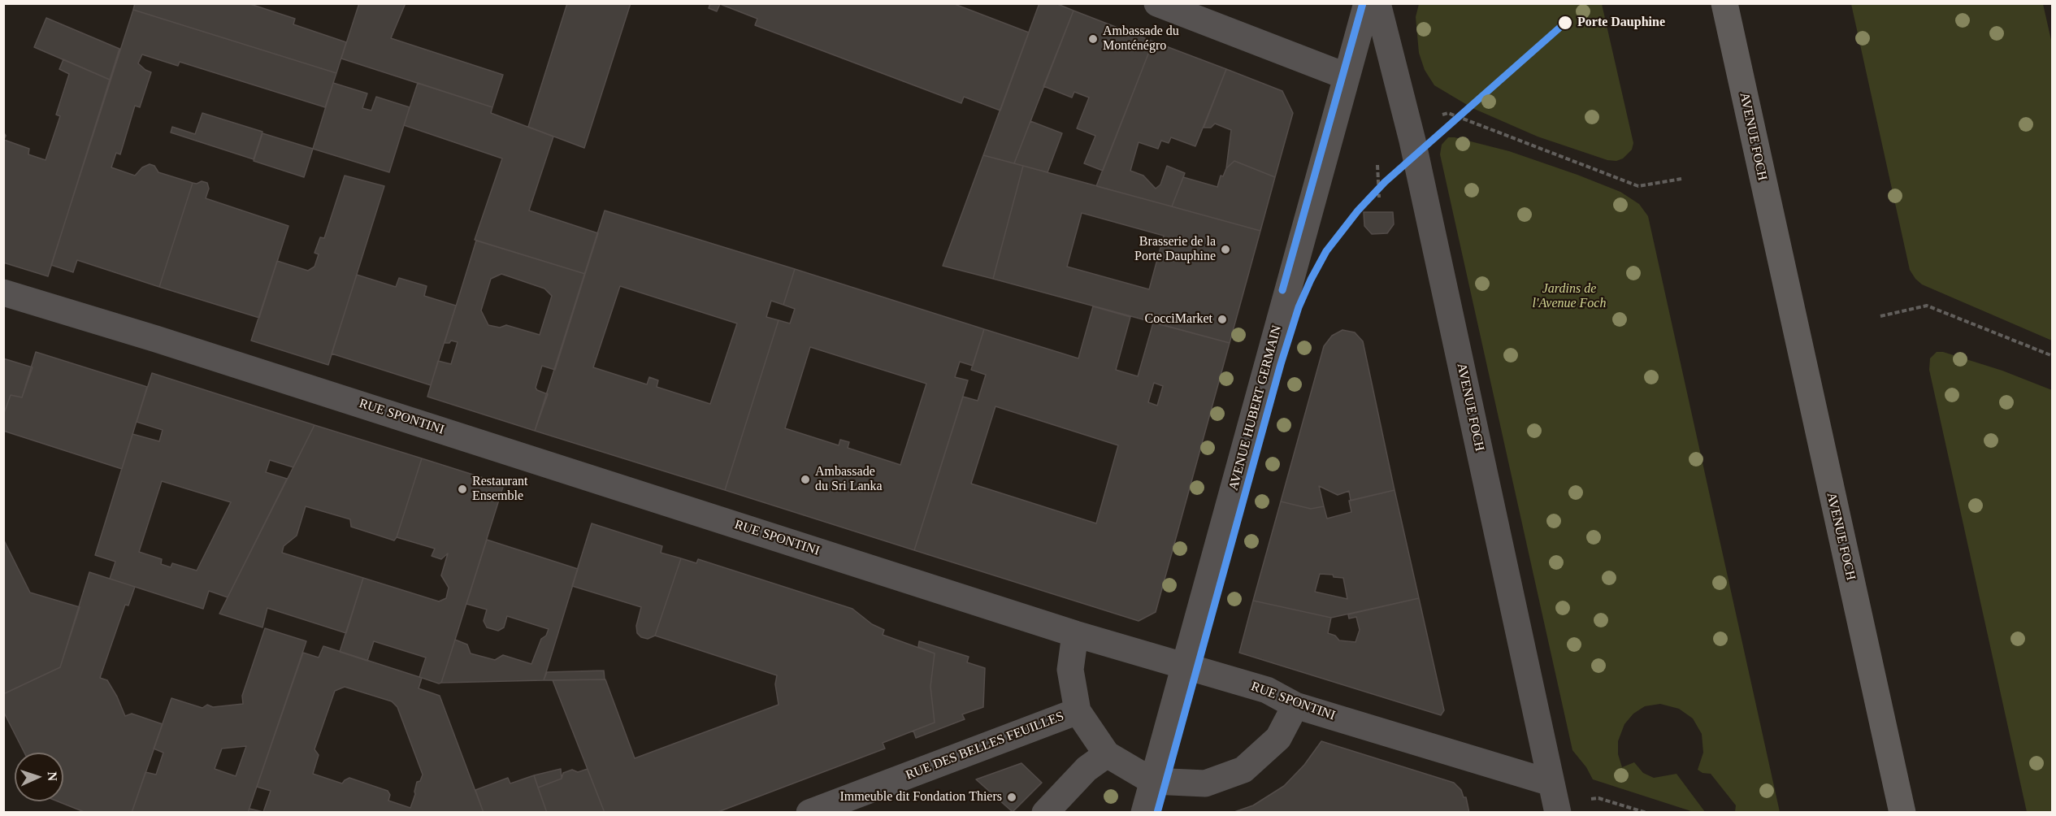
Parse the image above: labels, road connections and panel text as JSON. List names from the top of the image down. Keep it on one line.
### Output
{"streets":{"main road":["AVENUE FOCH"],"street":["AVENUE HUBERT GERMAIN","RUE SPONTINI","RUE DES BELLES FEUILLES"]},"crossings":[["AVENUE FOCH","RUE SPONTINI"],["AVENUE HUBERT GERMAIN","RUE SPONTINI"]],"parks":["Jardins de l'Avenue Foch"],"places":["Porte Dauphine","Ambassade du Monténégro","Brasserie de la Porte Dauphine","CocciMarket","Ambassade du Sri Lanka","Restaurant Ensemble","Immeuble dit Fondation Thiers"],"north":"right"}
